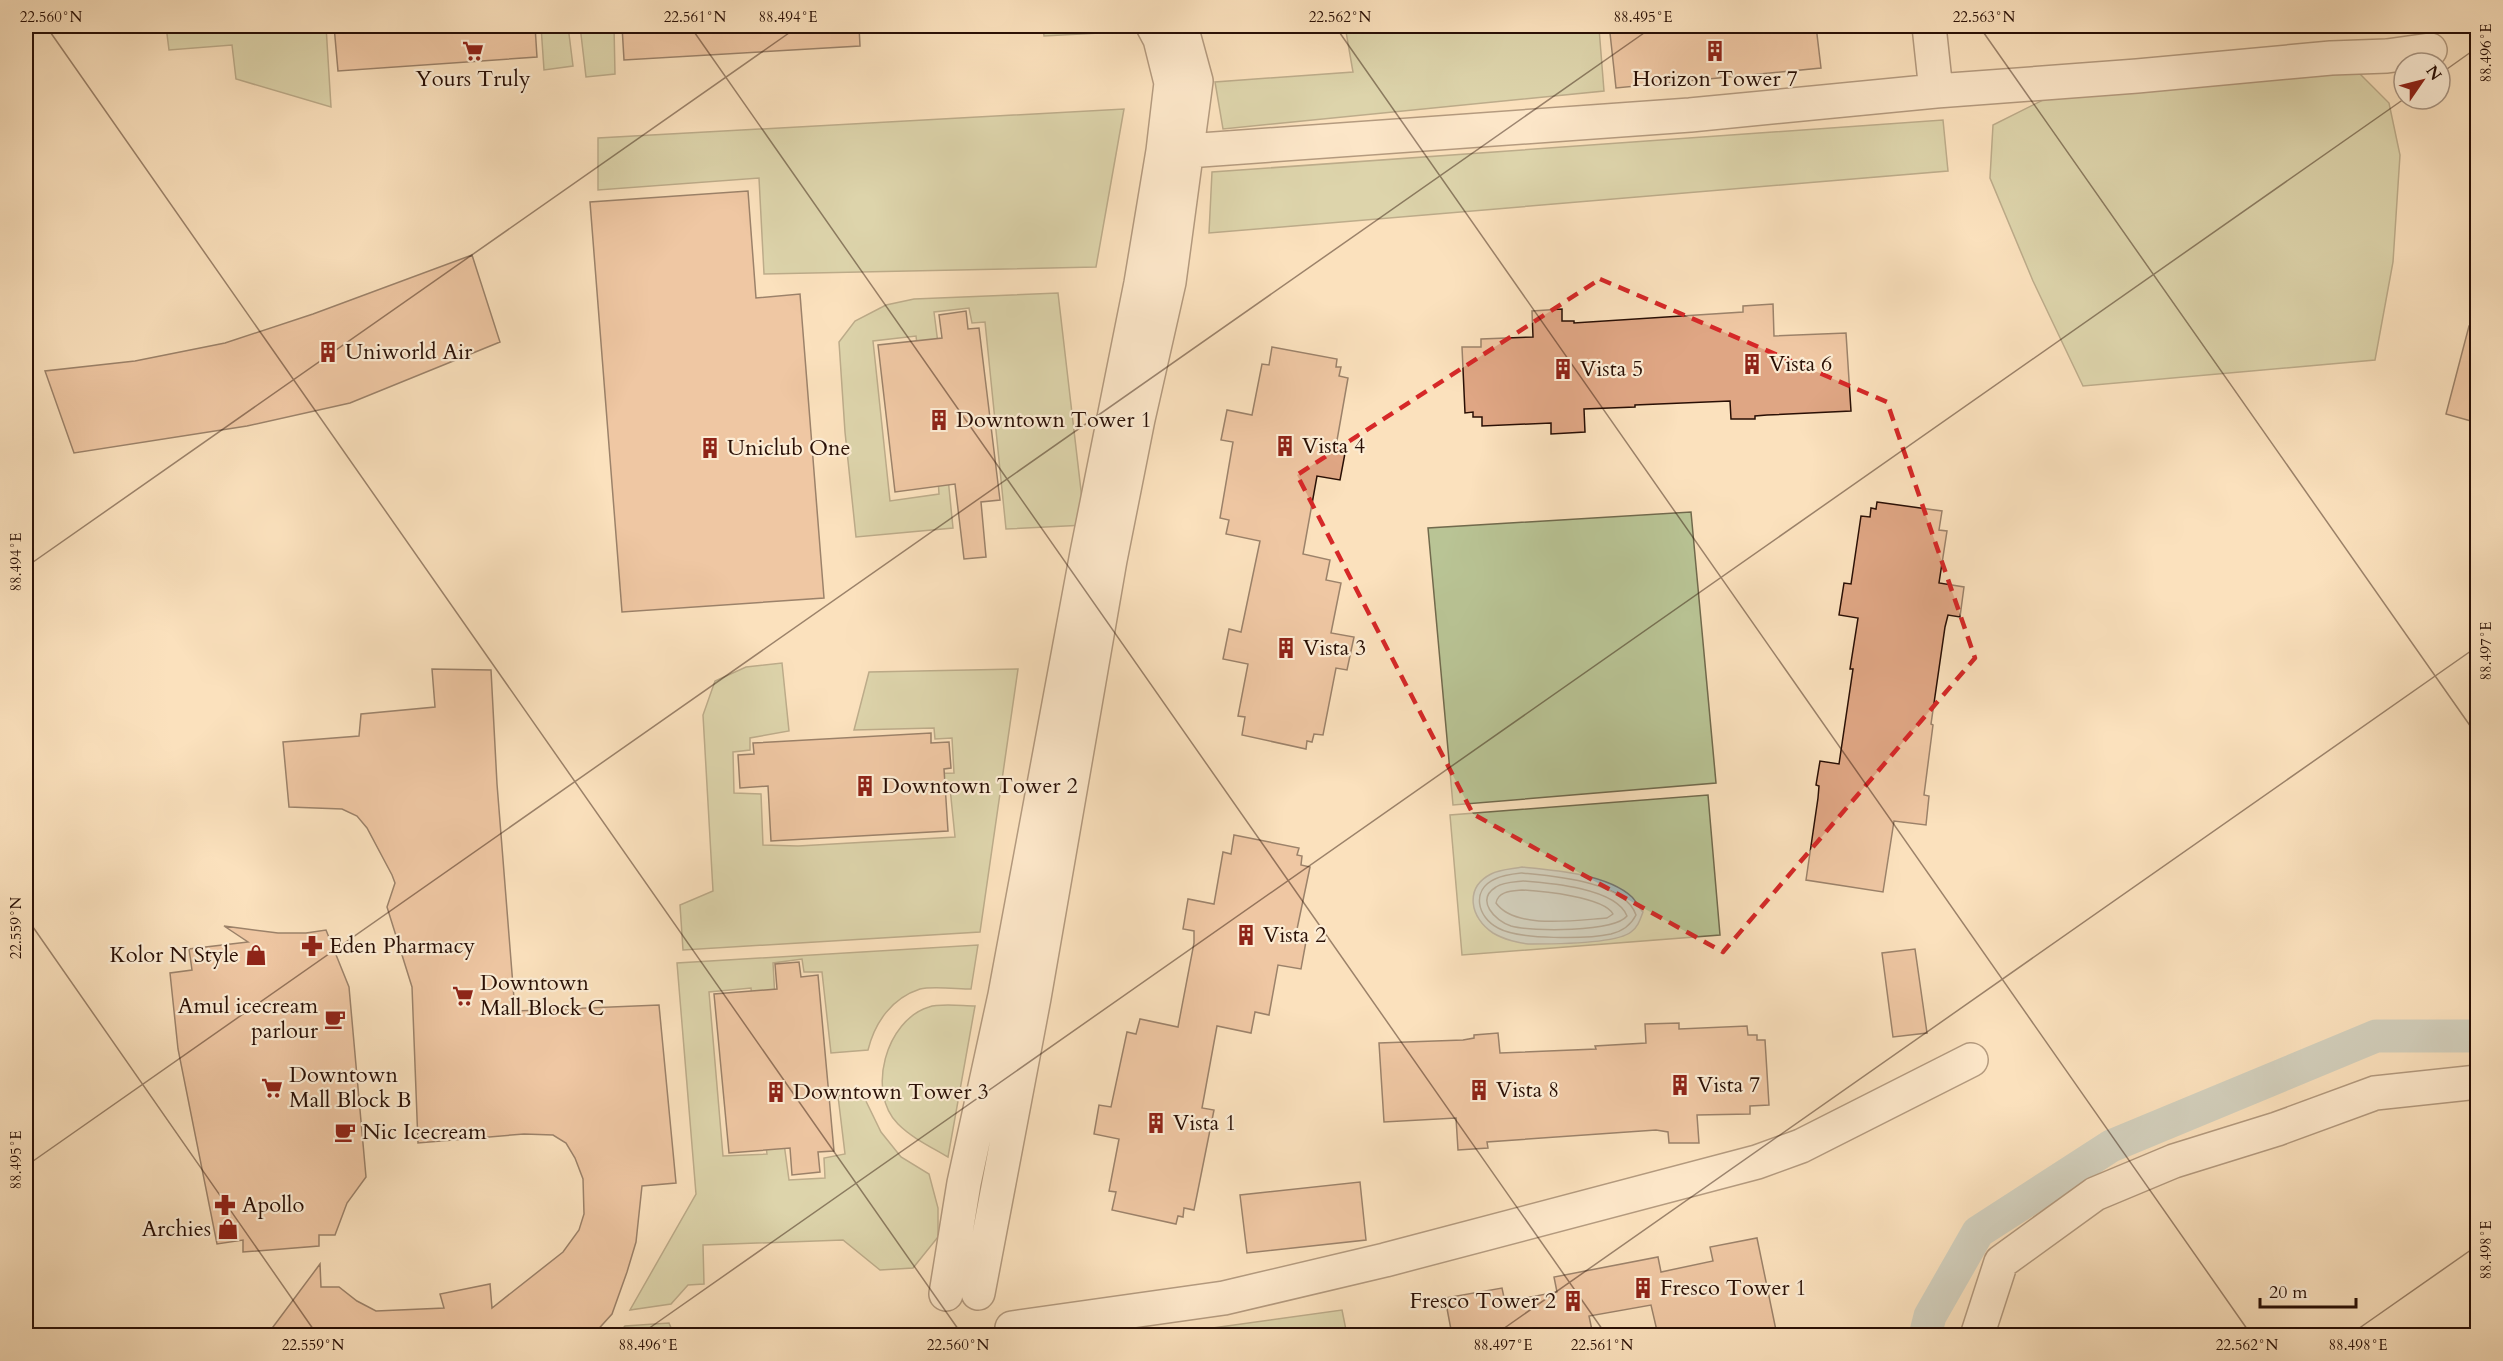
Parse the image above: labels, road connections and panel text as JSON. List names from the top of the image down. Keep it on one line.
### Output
{"places":{"supermarket":["Yours Truly","Downtown Mall Block C","Downtown Mall Block B"],"building":["Horizon Tower 7","Uniworld Air","Vista 6","Vista 5","Downtown Tower 1","Vista 4","Uniclub One","Vista 3","Downtown Tower 2","Vista 2","Vista 7","Vista 8","Downtown Tower 3","Vista 1","Fresco Tower 1","Fresco Tower 2"],"pharmacy":["Eden Pharmacy","Apollo"],"shop":["Kolor N Style","Archies"],"cafe":["Amul icecream parlour","Nic Icecream"]},"scale_bar":"20 m","north":"top right","coordinates":["22.560°N","22.561°N","88.494°E","22.562°N","88.495°E","22.563°N","88.496°E","88.497°E","22.559°N","88.498°E"]}
